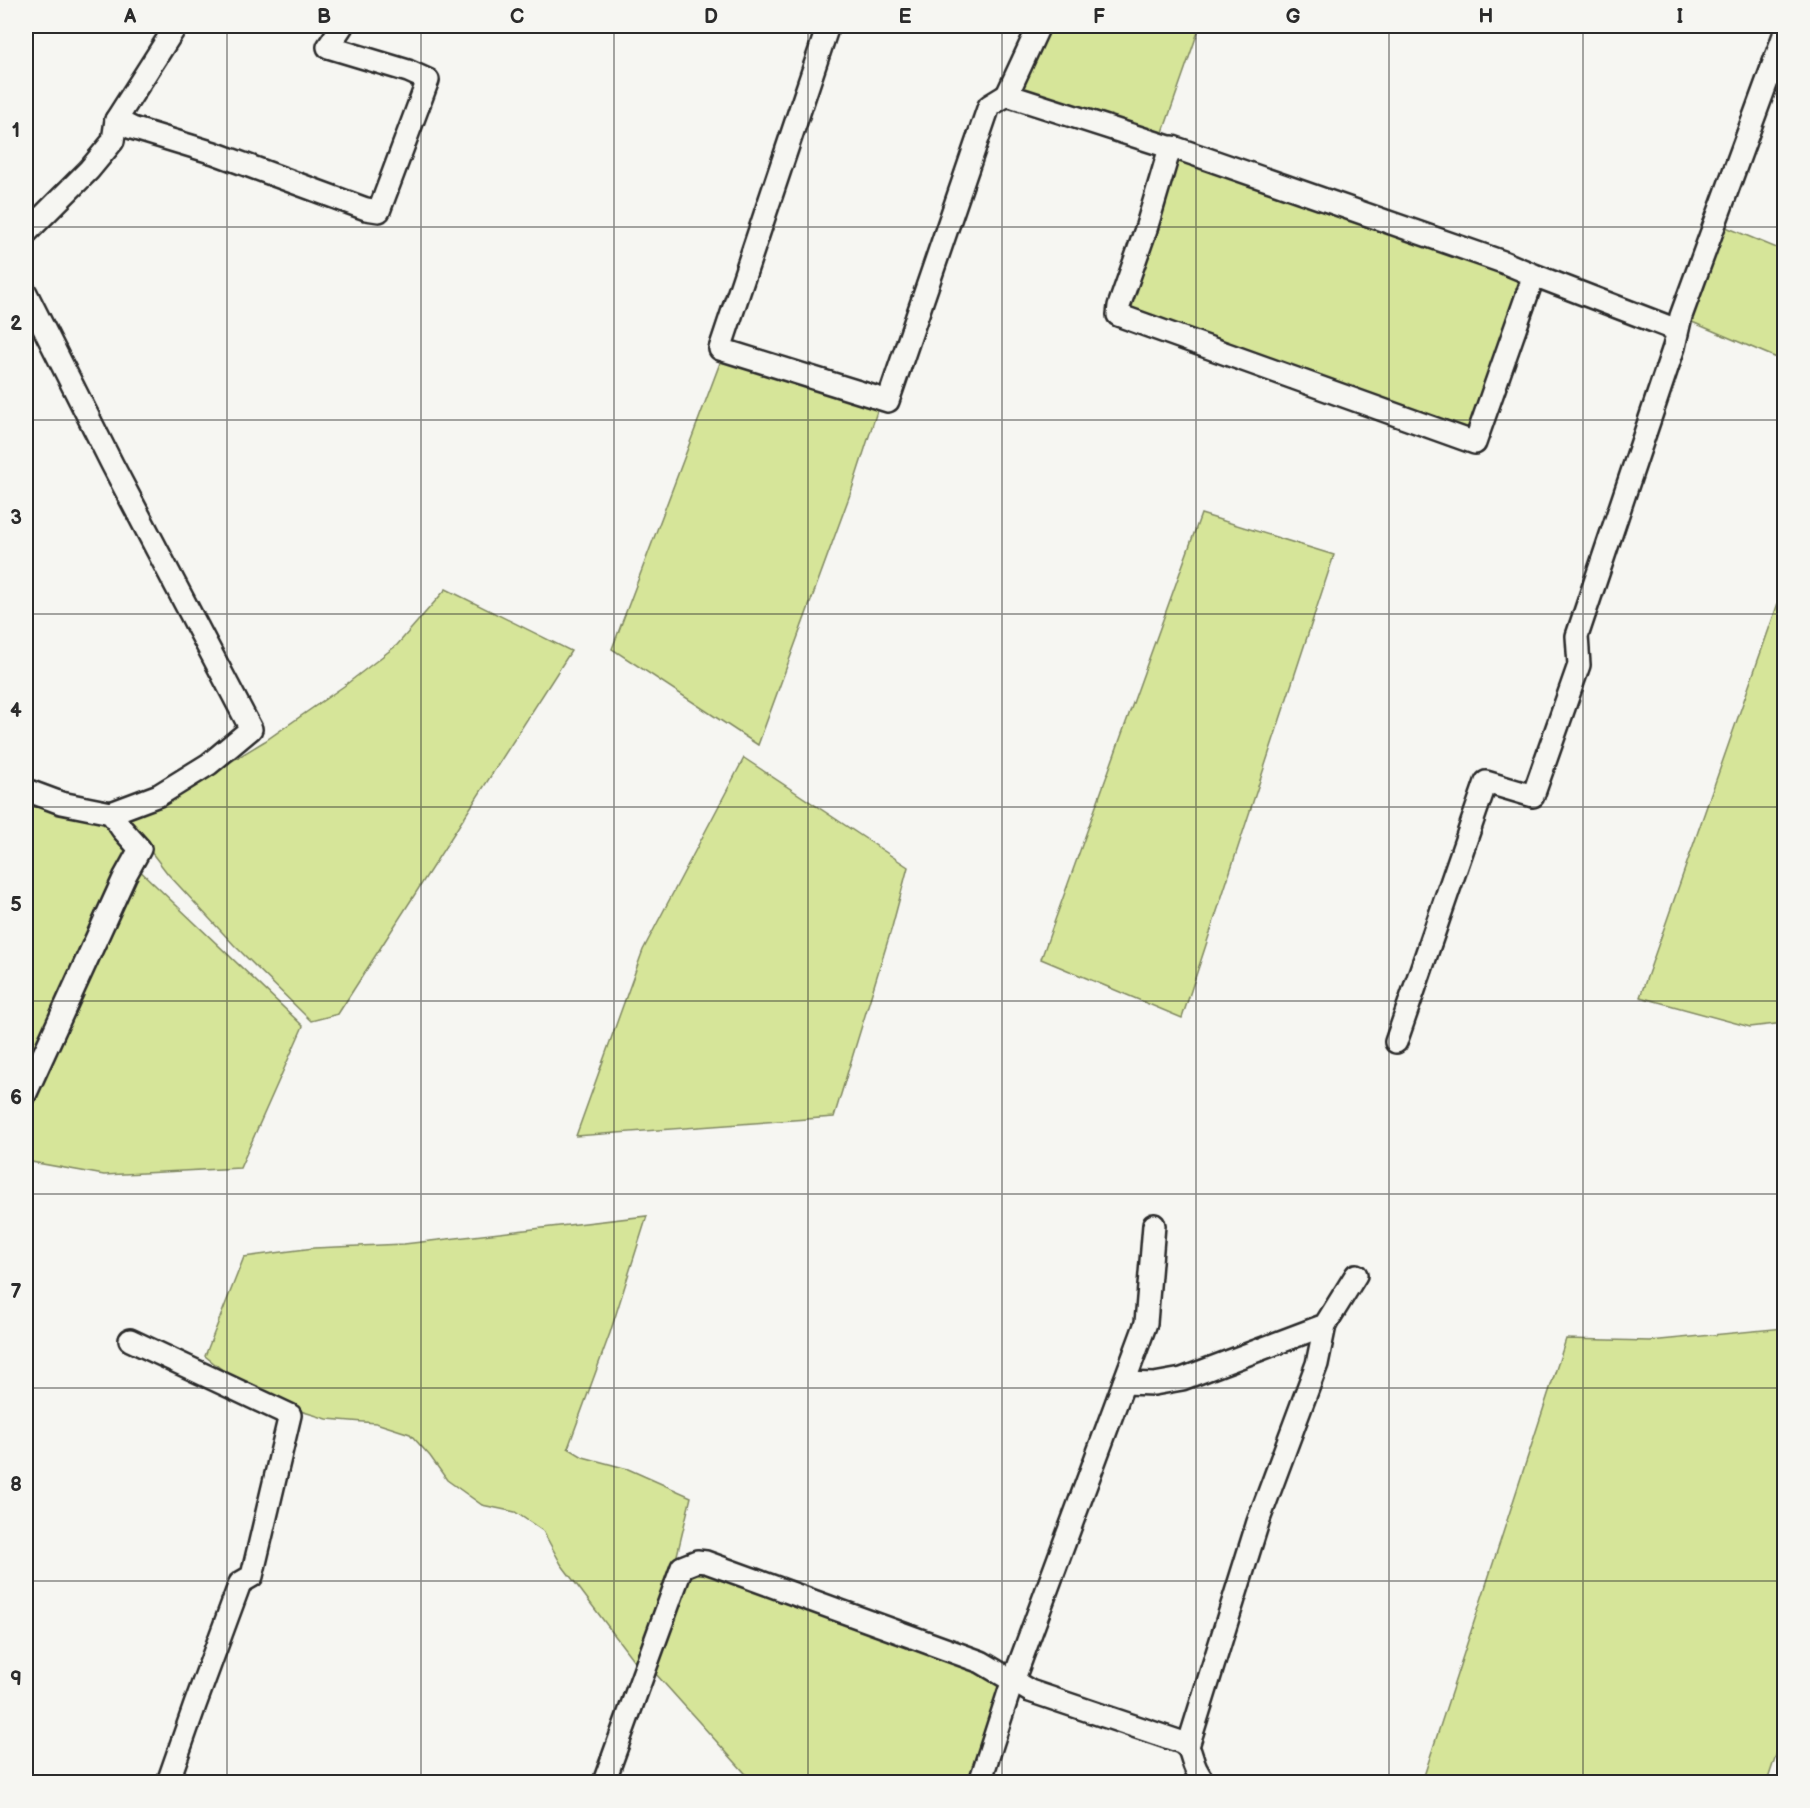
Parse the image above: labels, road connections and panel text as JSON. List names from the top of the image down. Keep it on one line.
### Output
{"grid":{"columns":["A","B","C","D","E","F","G","H","I"],"rows":["1","2","3","4","5","6","7","8","9"]}}
